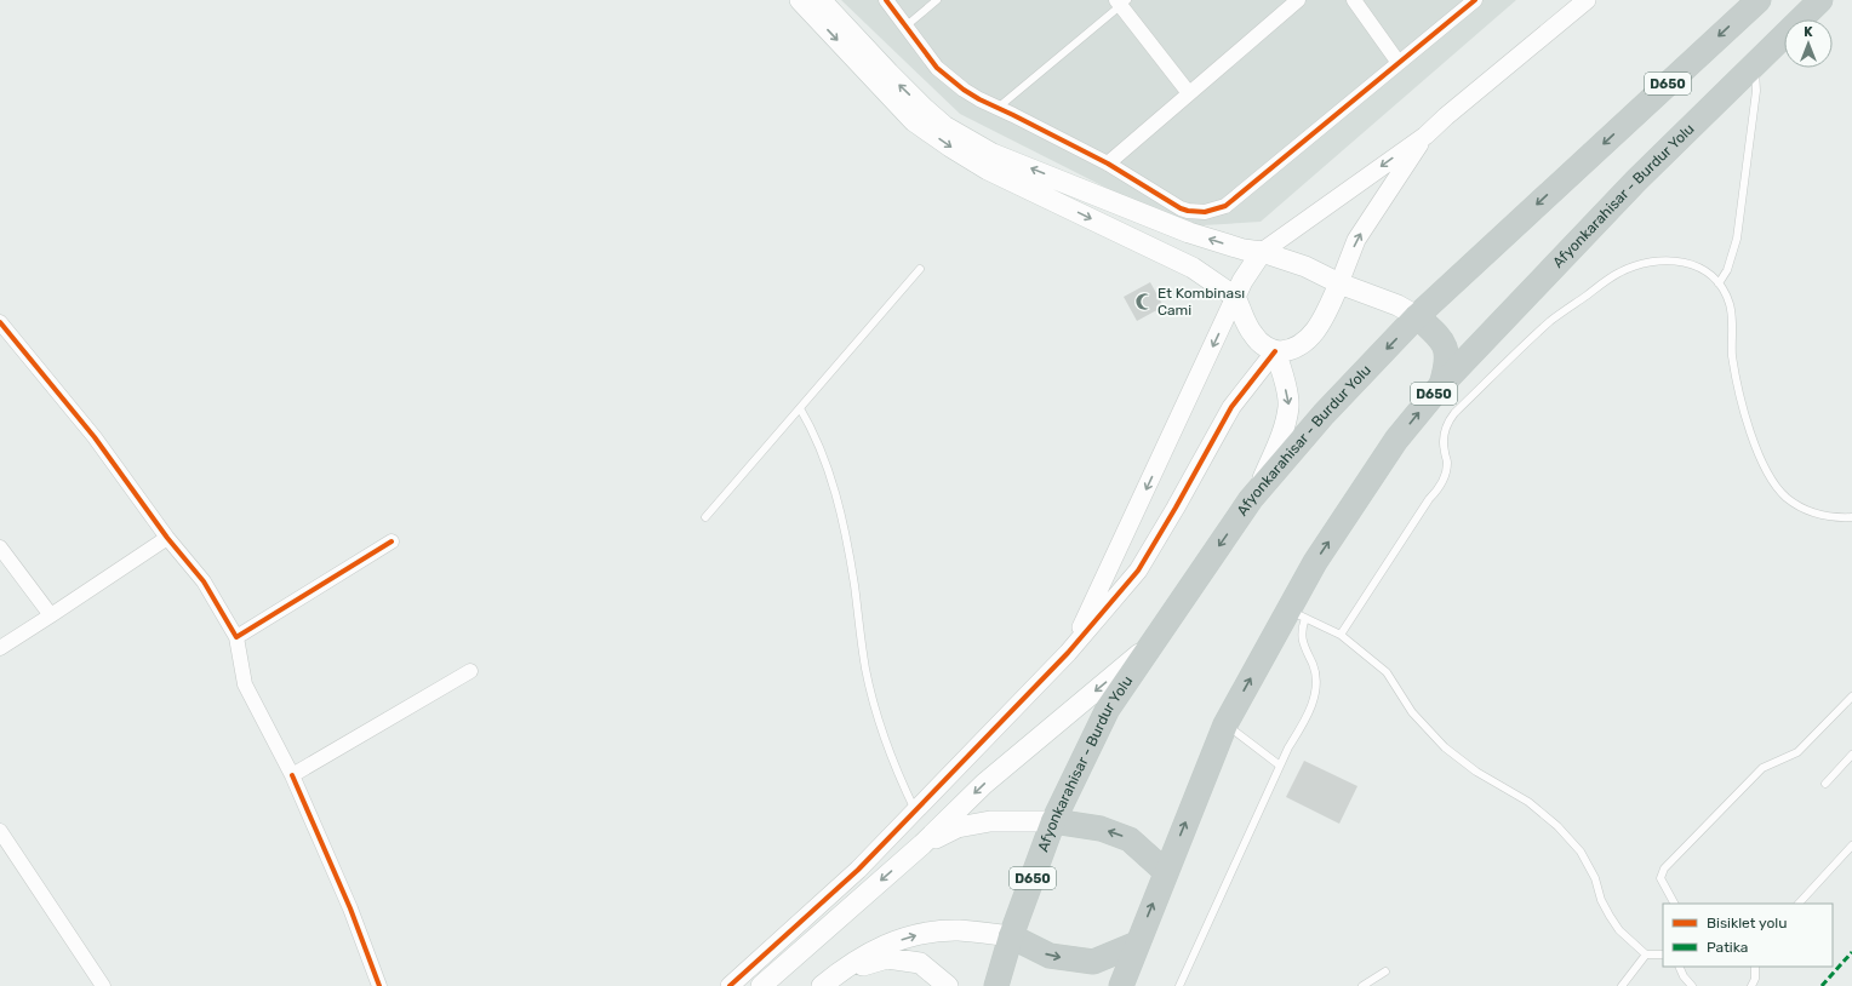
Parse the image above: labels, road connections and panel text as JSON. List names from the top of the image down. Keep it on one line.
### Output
{"streets":{"highway":["D650","Afyonkarahisar - Burdur Yolu"]},"places":{"mosque":["Et Kombinası Cami"]},"legend":["Bisiklet yolu","Patika"],"north":"top"}
